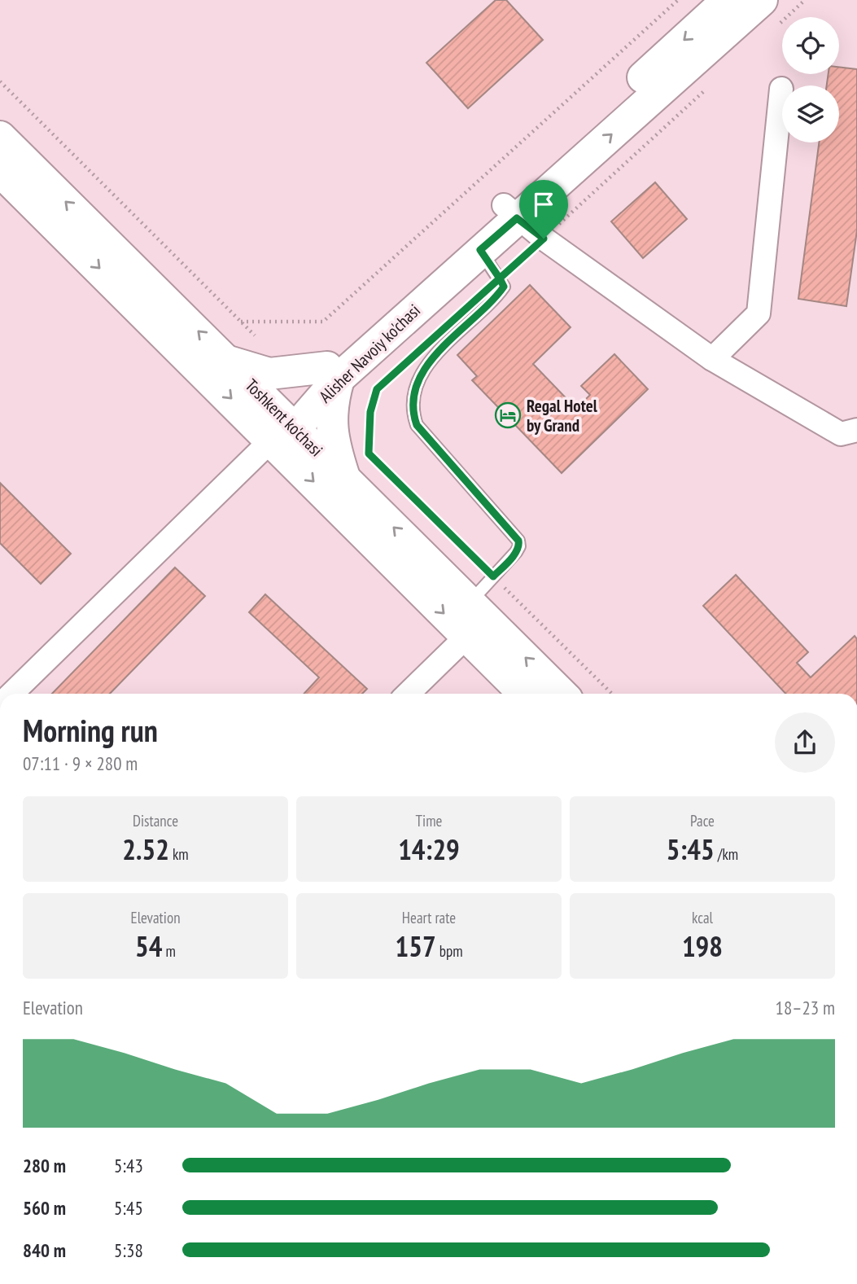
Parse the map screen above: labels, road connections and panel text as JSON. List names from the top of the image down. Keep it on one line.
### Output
{"streets":{"main road":["Alisher Navoiy ko'chasi","Toshkent ko'chasi"]},"crossings":[["Alisher Navoiy ko'chasi","Toshkent ko'chasi"]],"places":{"hotel":["Regal Hotel by Grand"]},"page":{"heading":["Morning run","07:11 · 9 × 280 m"],"stats":[["Distance","2.52 km"],["Time","14:29"],["Pace","5:45 /km"],["Elevation","54 m"],["Heart rate","157 bpm"],["kcal","198"]],"chart":["Elevation","18–23 m"],"list":[{"name":"280 m","note":"5:43"},{"name":"560 m","note":"5:45"},{"name":"840 m","note":"5:38"}]}}
